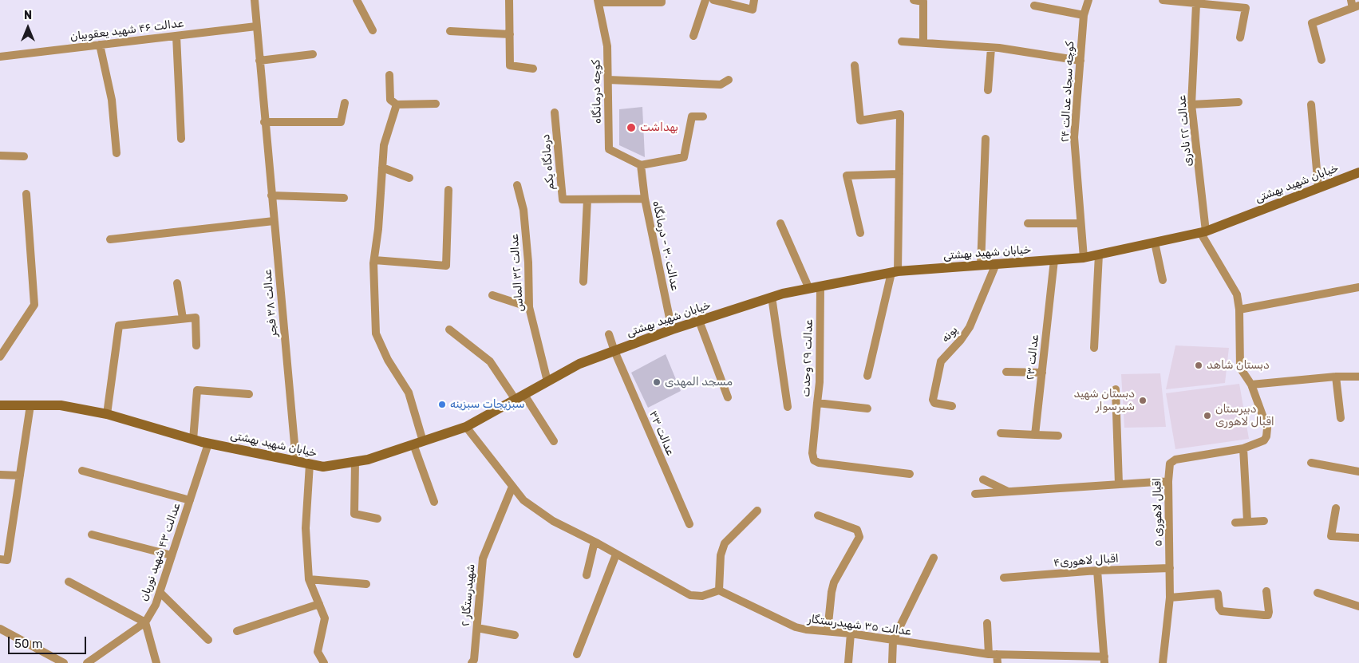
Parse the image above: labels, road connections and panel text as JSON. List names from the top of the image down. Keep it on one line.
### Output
{"streets":{"main road":["خیابان شهید بهشتی"],"street":["عدالت ۴۶ شهید یعقوبیان","کوچه درمانگاه","کوچه سجاد عدالت ۲۴","عدالت ۲۲ نادری","درمانگاه یکم","عدالت ۳۰ - درمانگاه","عدالت ۳۲ الماس","عدالت ۳۸ فجر","پونه","عدالت ۲۳","عدالت ۲۹ وحدت","عدالت ۳۳","اقبال لاهوری ۵","عدالت ۴۳ شهید نوریان","اقبال لاهوری۴","شهیدرستگار ۲","عدالت ۳۵ شهیدرستگار"]},"crossings":[["عدالت ۴۶ شهید یعقوبیان","عدالت ۳۸ فجر"],["کوچه درمانگاه","عدالت ۳۰ - درمانگاه"],["کوچه سجاد عدالت ۲۴","خیابان شهید بهشتی"],["عدالت ۲۲ نادری","خیابان شهید بهشتی"],["درمانگاه یکم","عدالت ۳۰ - درمانگاه"],["خیابان شهید بهشتی","عدالت ۳۰ - درمانگاه"],["خیابان شهید بهشتی","عدالت ۳۲ الماس"],["خیابان شهید بهشتی","عدالت ۳۸ فجر"],["خیابان شهید بهشتی","پونه"],["خیابان شهید بهشتی","عدالت ۲۳"],["خیابان شهید بهشتی","عدالت ۲۹ وحدت"],["خیابان شهید بهشتی","عدالت ۳۳"],["خیابان شهید بهشتی","عدالت ۴۳ شهید نوریان"],["اقبال لاهوری ۵","اقبال لاهوری۴"]],"places":["بهداشت","دبستان شاهد","مسجد المهدی","دبستان شهید شیرسوار","سبزیجات سبزینه","دبیرستان اقبال لاهوری"],"scale_bar":"50 m","north":"top"}
